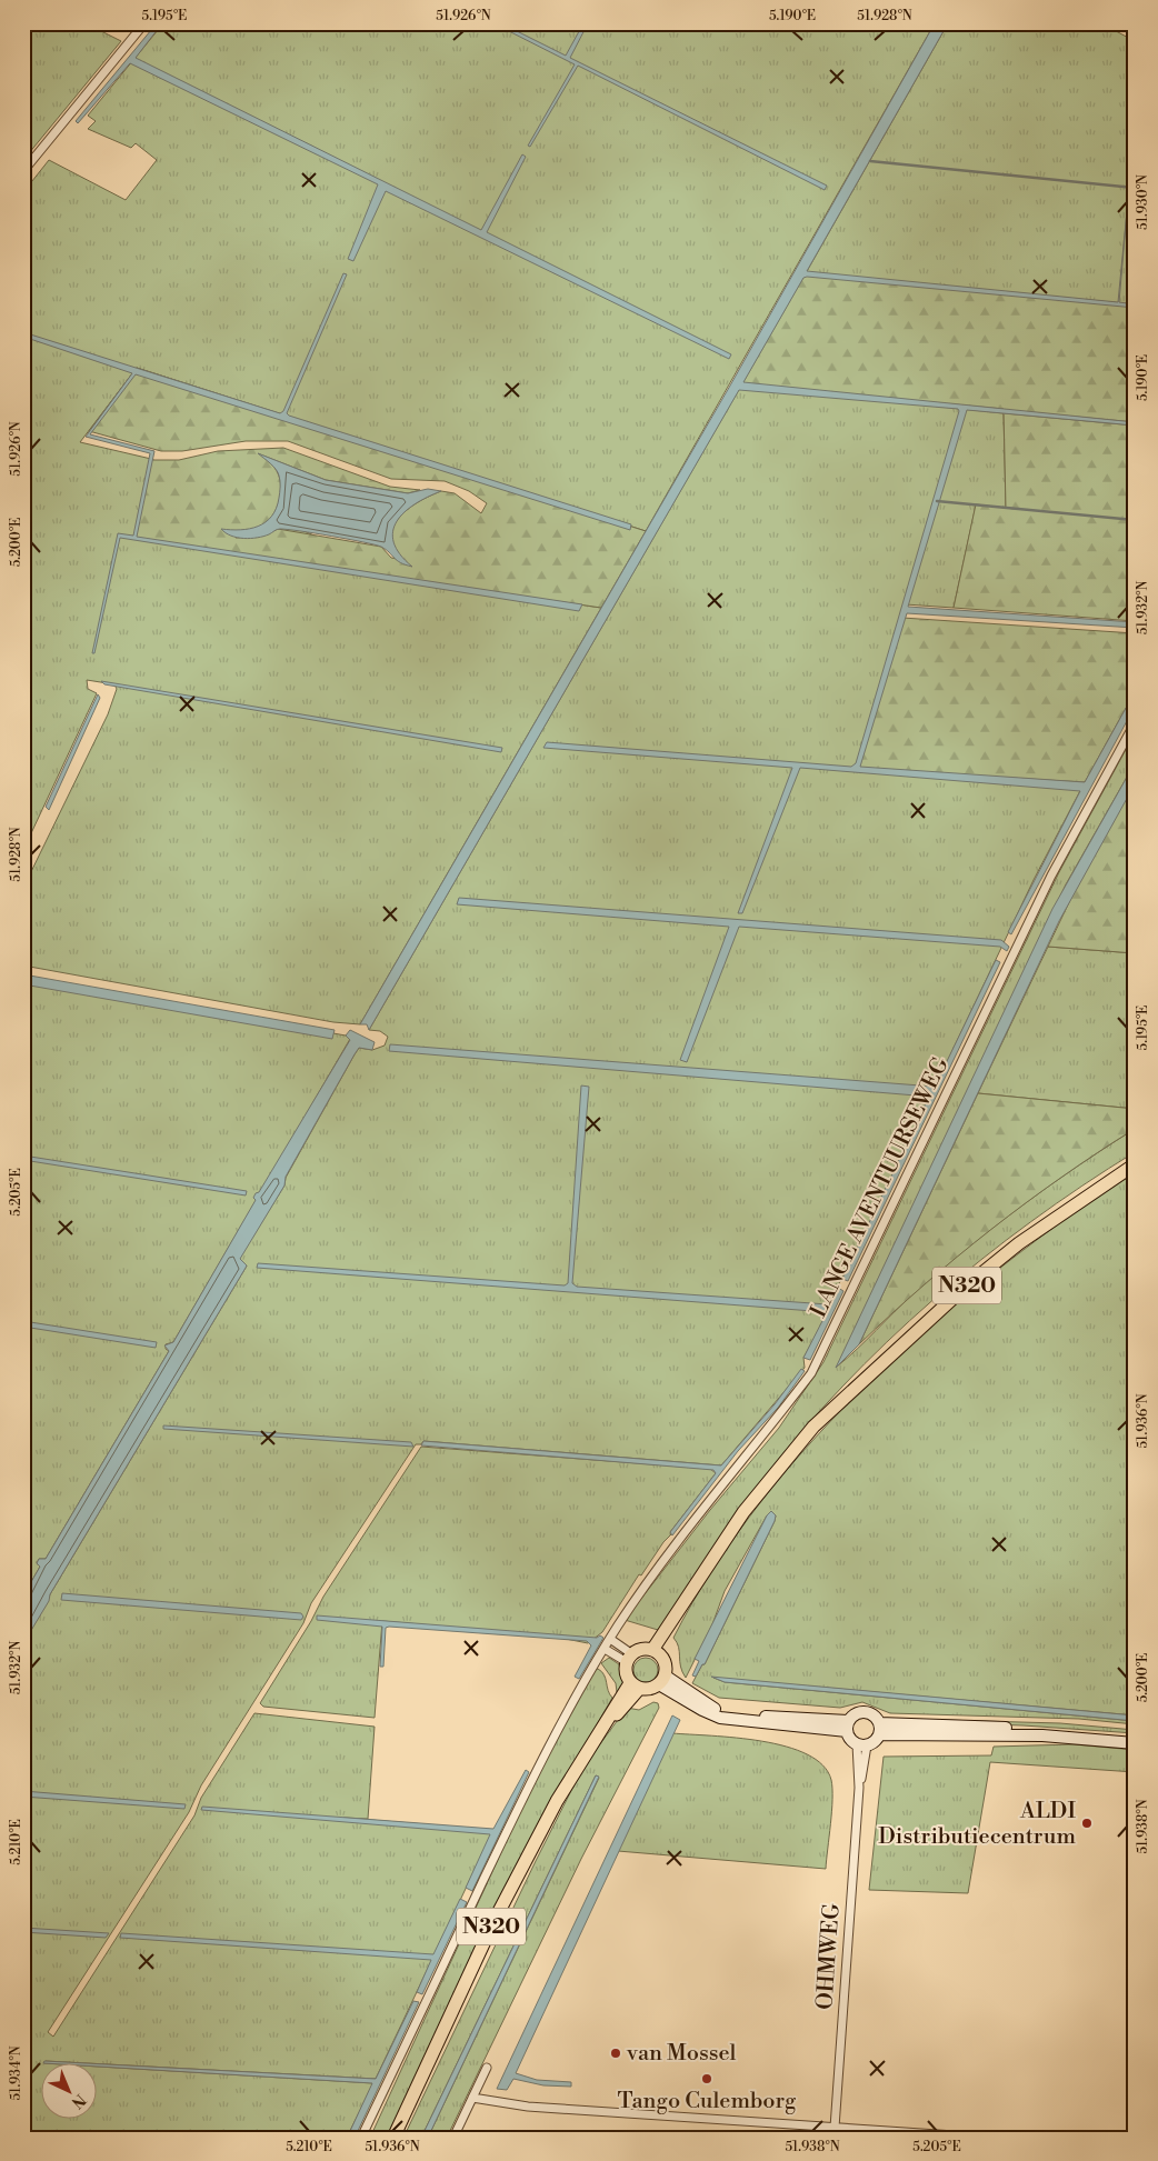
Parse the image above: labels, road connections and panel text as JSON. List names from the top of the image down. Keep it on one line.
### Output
{"streets":{"main road":["N320"],"street":["LANGE AVENTUURSEWEG","OHMWEG"]},"places":["ALDI Distributiecentrum","van Mossel","Tango Culemborg"],"north":"bottom right","coordinates":["5.195°E","51.926°N","5.190°E","51.928°N","51.930°N","5.200°E","51.932°N","5.205°E","51.936°N","51.938°N","5.210°E","51.934°N"]}
